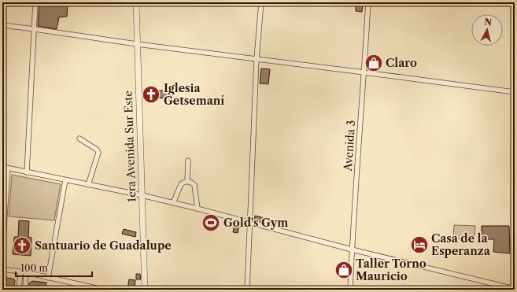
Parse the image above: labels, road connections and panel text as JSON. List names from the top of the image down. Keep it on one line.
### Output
{"streets":{"street":["Avenida 3","1era Avenida Sur Este"]},"places":{"shop":["Claro","Taller Torno Mauricio"],"church":["Iglesia Getsemaní","Santuario de Guadalupe"],"sports":["Gold's Gym"],"hotel":["Casa de la Esperanza"]},"scale_bar":"100 m","north":"top"}
